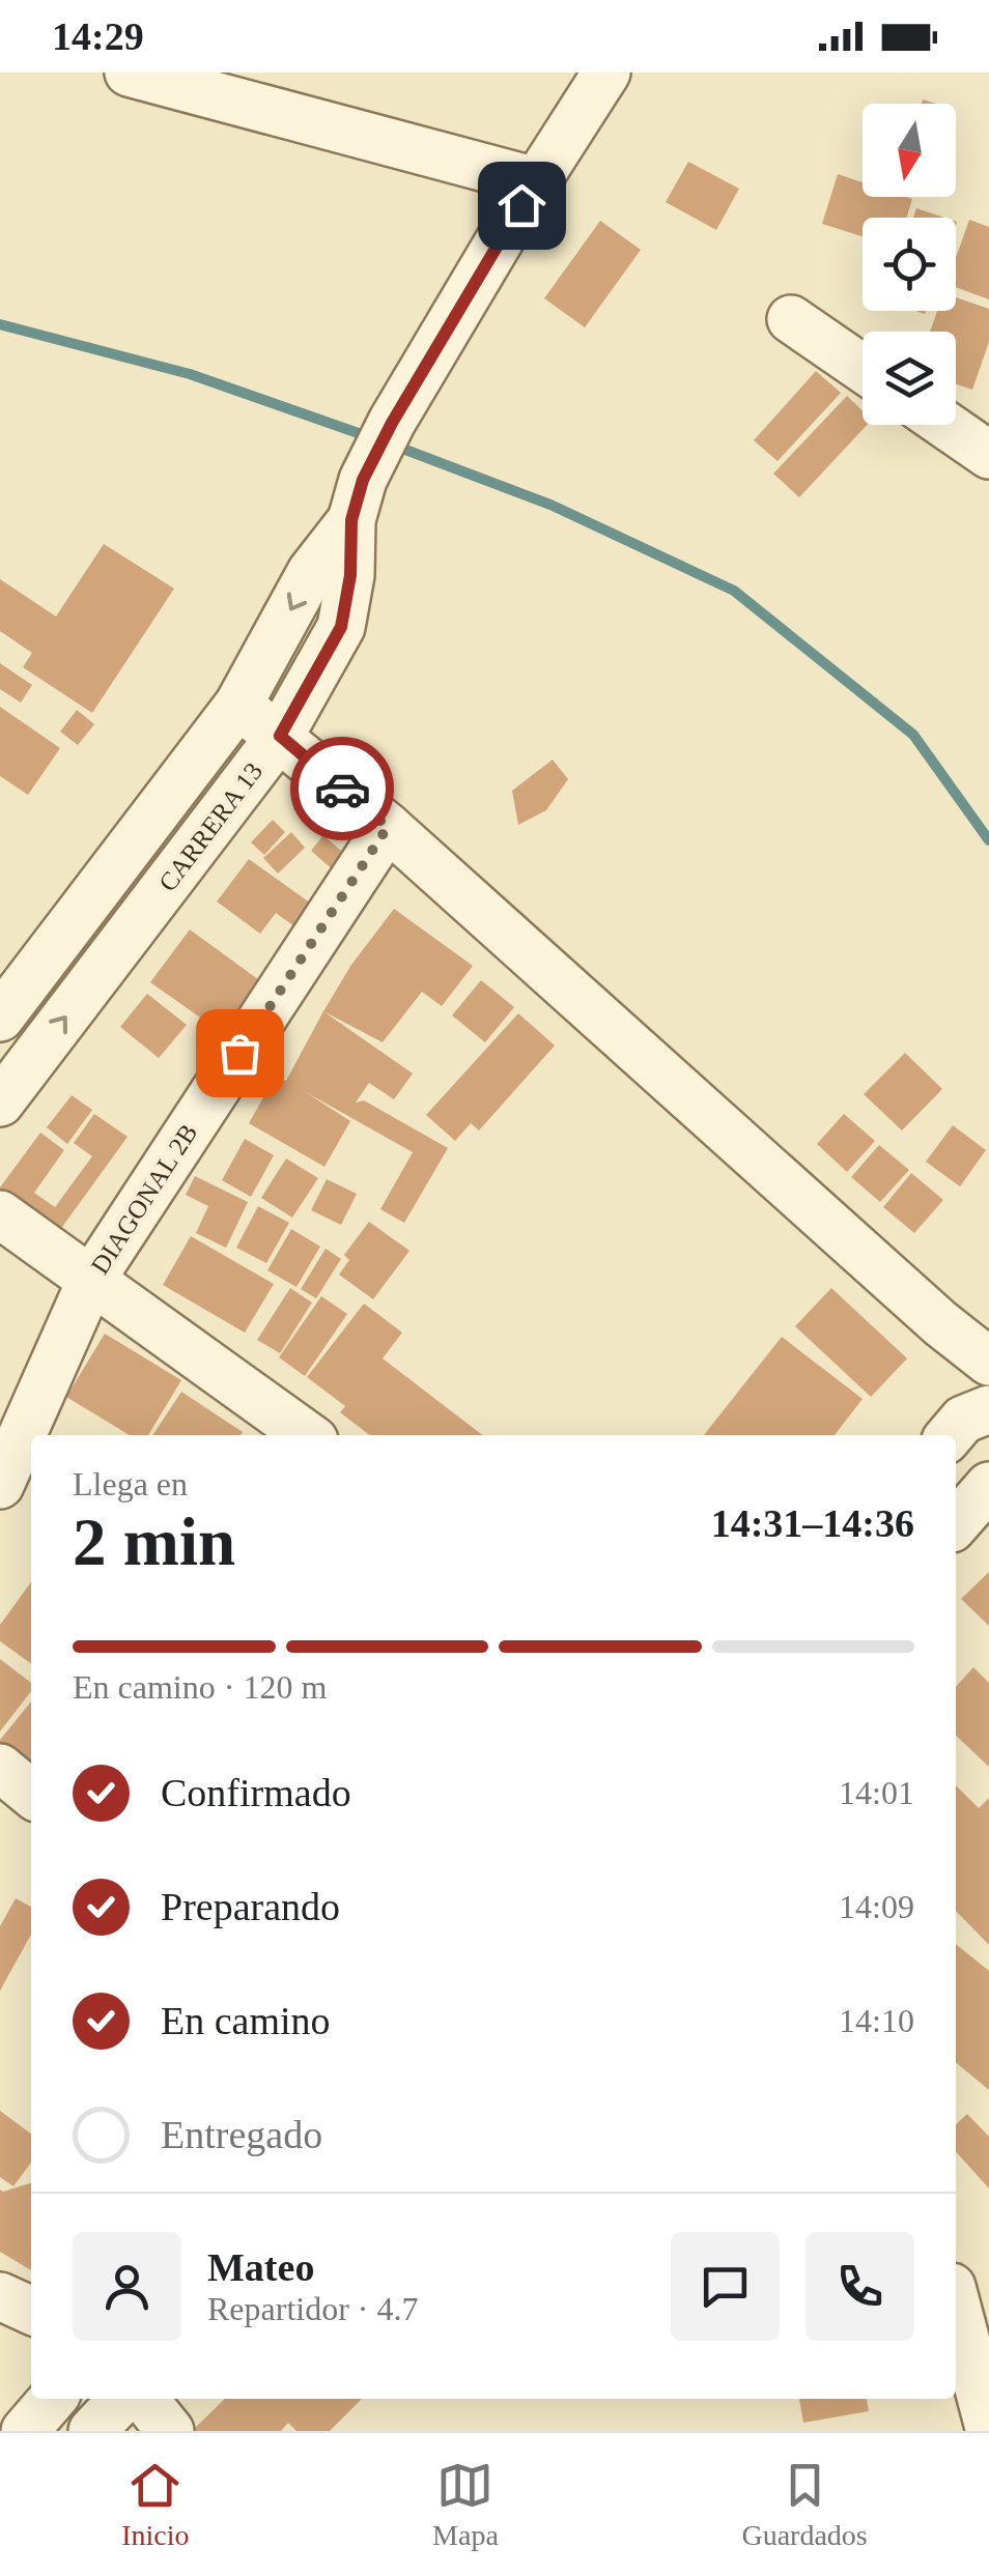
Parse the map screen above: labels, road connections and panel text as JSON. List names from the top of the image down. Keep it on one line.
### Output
{"streets":{"street":["CARRERA 13","DIAGONAL 2B"]},"north":"bottom","page":{"status":"14:29","heading":["2 min","Llega en","14:31–14:36"],"panel":["Mateo","Repartidor · 4.7"],"bar":"En camino · 120 m","list":[["Confirmado","14:01"],["Preparando","14:09"],["En camino","14:10"],"Entregado"],"tabs":["Inicio","Mapa","Guardados"]}}
